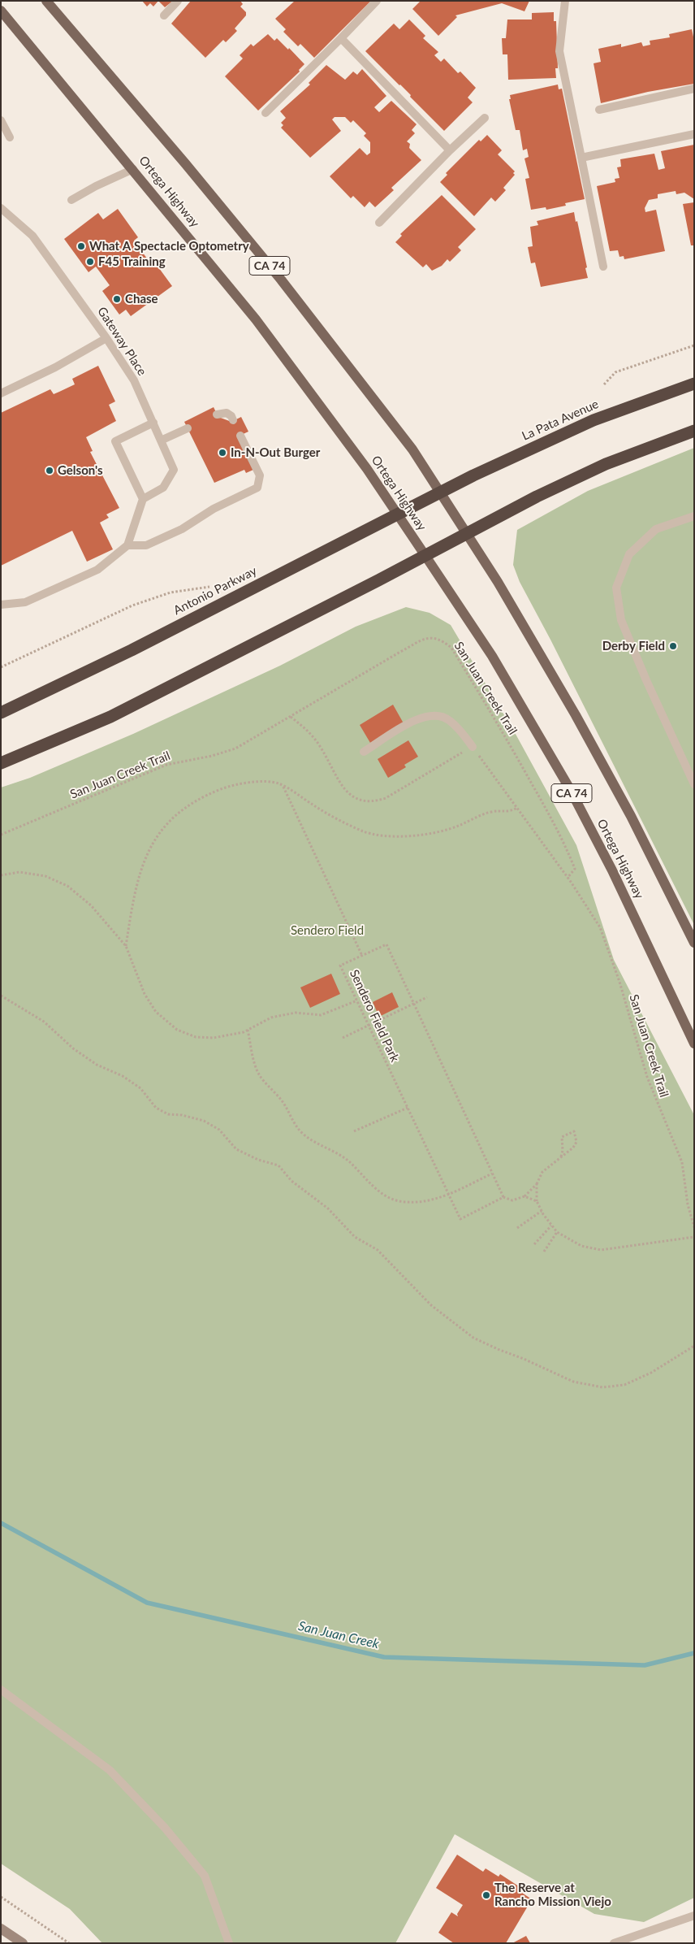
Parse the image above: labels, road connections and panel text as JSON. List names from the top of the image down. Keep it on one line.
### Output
{"streets":{"highway":["La Pata Avenue","Antonio Parkway"],"main road":["Ortega Highway","CA 74"],"lane":["Gateway Place"],"path":["San Juan Creek Trail","Sendero Field Park"]},"crossings":[["Ortega Highway","Antonio Parkway"],["CA 74","La Pata Avenue"],["CA 74","Antonio Parkway"],["La Pata Avenue","Antonio Parkway"]],"water":["San Juan Creek"],"parks":["Sendero Field"],"places":["What A Spectacle Optometry","F45 Training","Chase","In-N-Out Burger","Gelson's","Derby Field","The Reserve at Rancho Mission Viejo"]}
